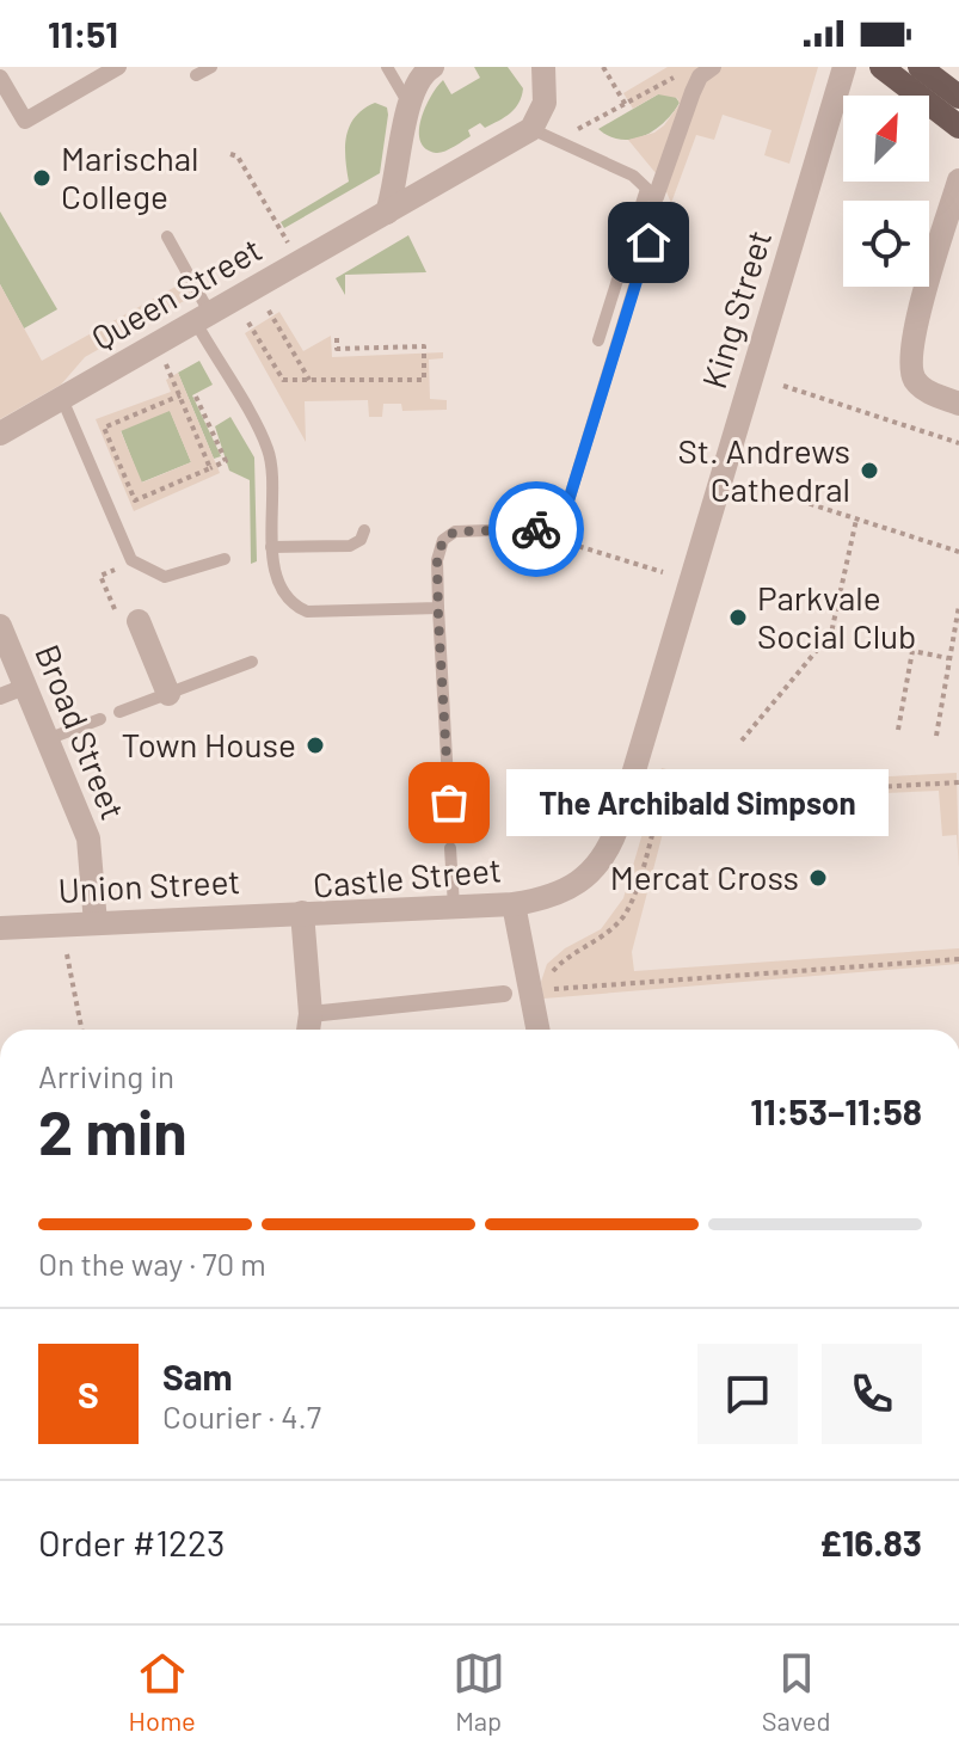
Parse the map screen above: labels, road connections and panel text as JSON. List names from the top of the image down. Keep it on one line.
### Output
{"streets":{"street":["Queen Street","King Street","Broad Street","Castle Street","Union Street"]},"crossings":[["King Street","Castle Street"],["Broad Street","Union Street"],["Castle Street","Union Street"]],"places":["Marischal College","St. Andrews Cathedral","Parkvale Social Club","Town House","The Archibald Simpson","Mercat Cross"],"north":"top right","page":{"status":"11:51","bubble":"The Archibald Simpson","heading":["2 min","Arriving in","11:53–11:58"],"panel":["Sam","Courier · 4.7","Order #1223","£16.83"],"bar":"On the way · 70 m","round":"S","tabs":["Home","Map","Saved"]}}
